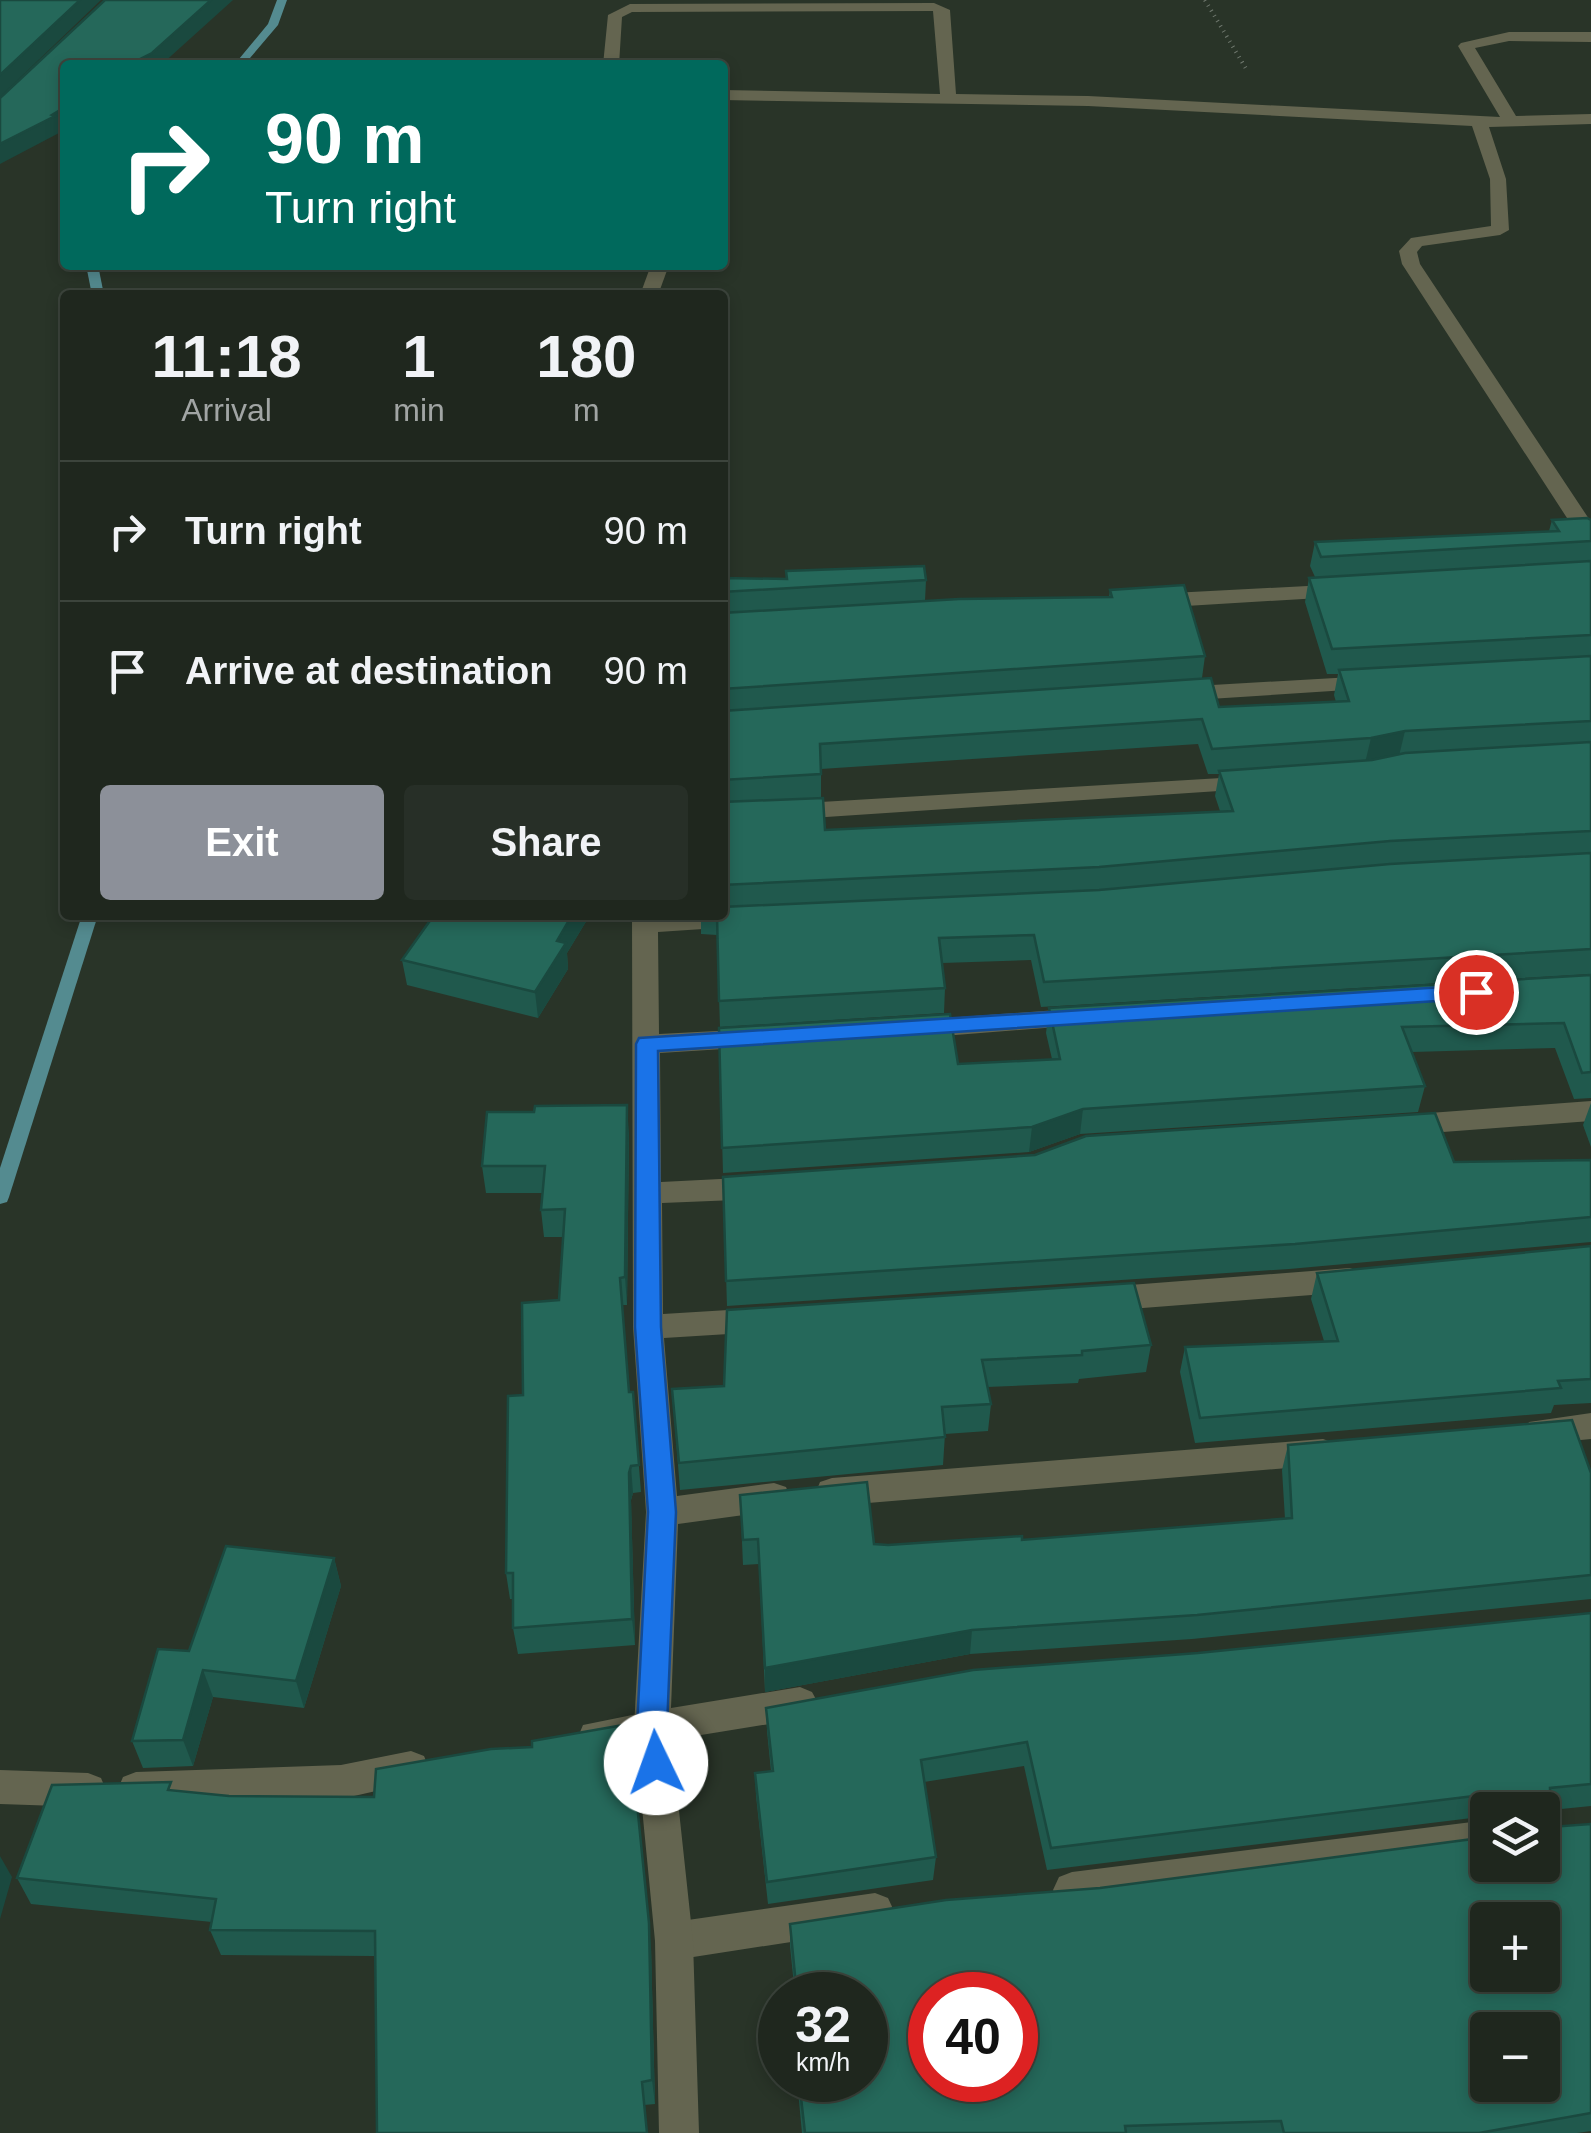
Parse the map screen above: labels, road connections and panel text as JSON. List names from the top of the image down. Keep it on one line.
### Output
{"page":{"turn":["90 m","Turn right"],"eta":["11:18","Arrival","1","min","180","m"],"list":[{"name":"Turn right","value":"90 m"},{"name":"Arrive at destination","value":"90 m"}],"buttons":["Exit","Share"],"map_buttons":["+","−"],"speed":"32 km/h","limit":"40"}}
